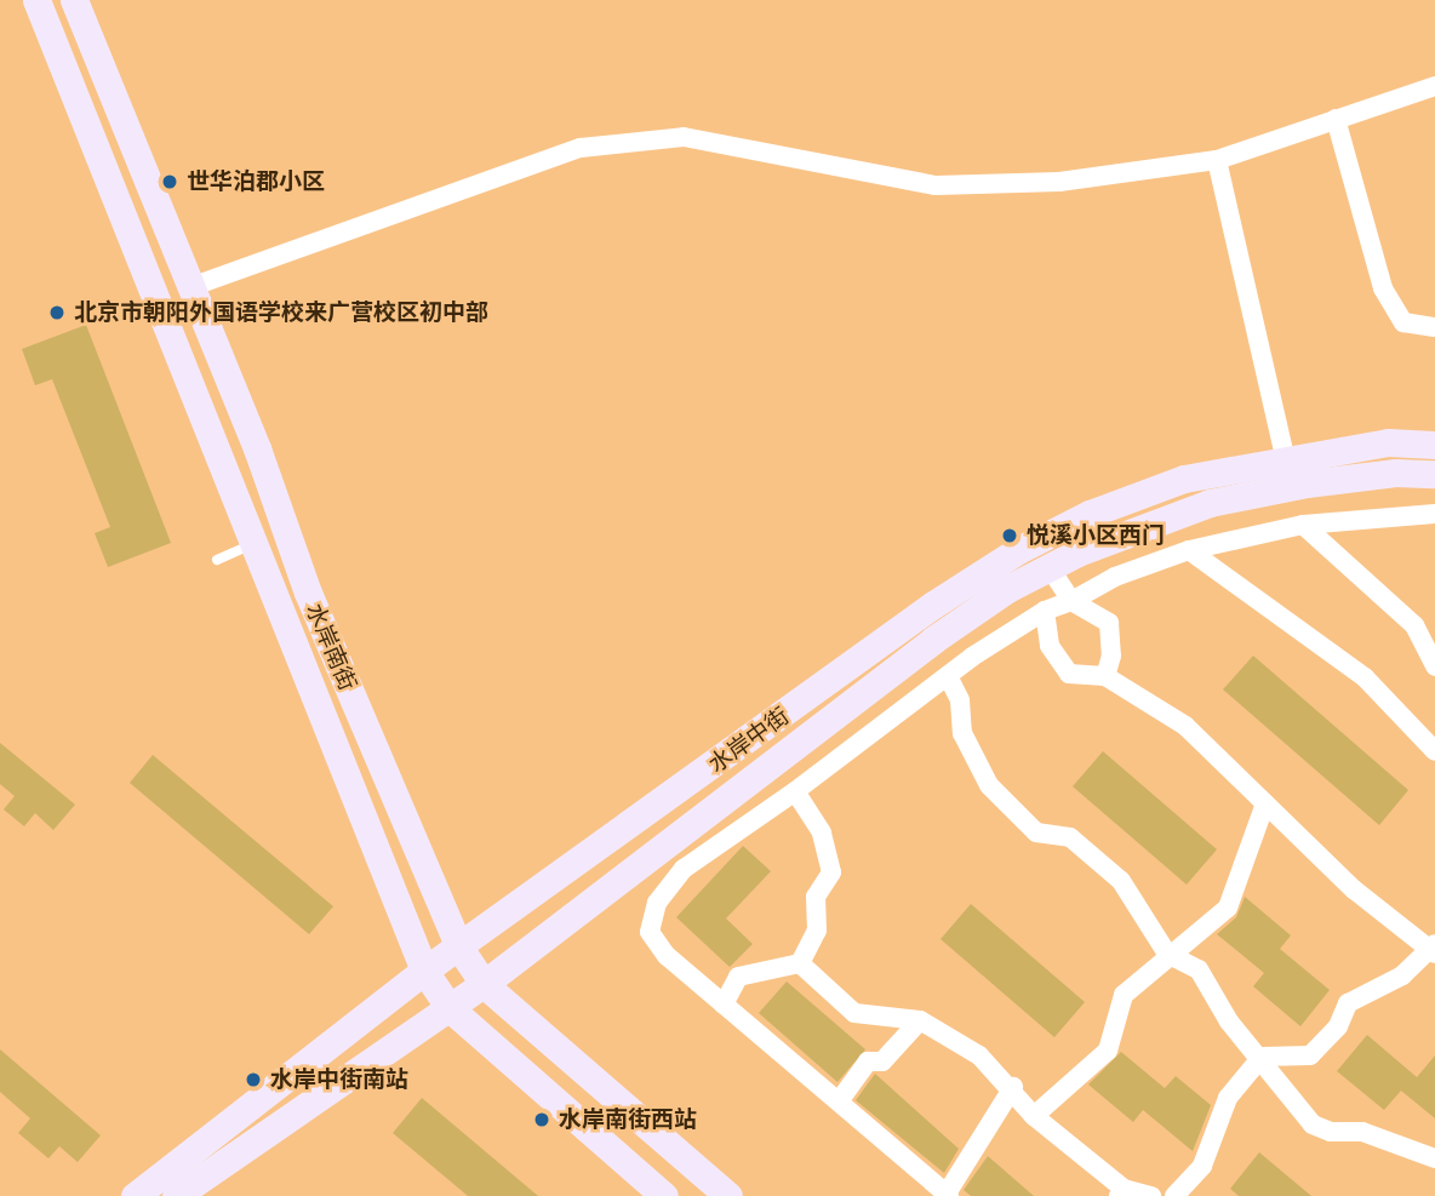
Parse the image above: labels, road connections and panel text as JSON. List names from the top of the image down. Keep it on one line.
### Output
{"streets":{"street":["水岸南街","水岸中街"]},"crossings":[["水岸南街","水岸中街"]],"places":["世华泊郡小区","北京市朝阳外国语学校来广营校区初中部","悦溪小区西门","水岸中街南站","水岸南街西站"]}
